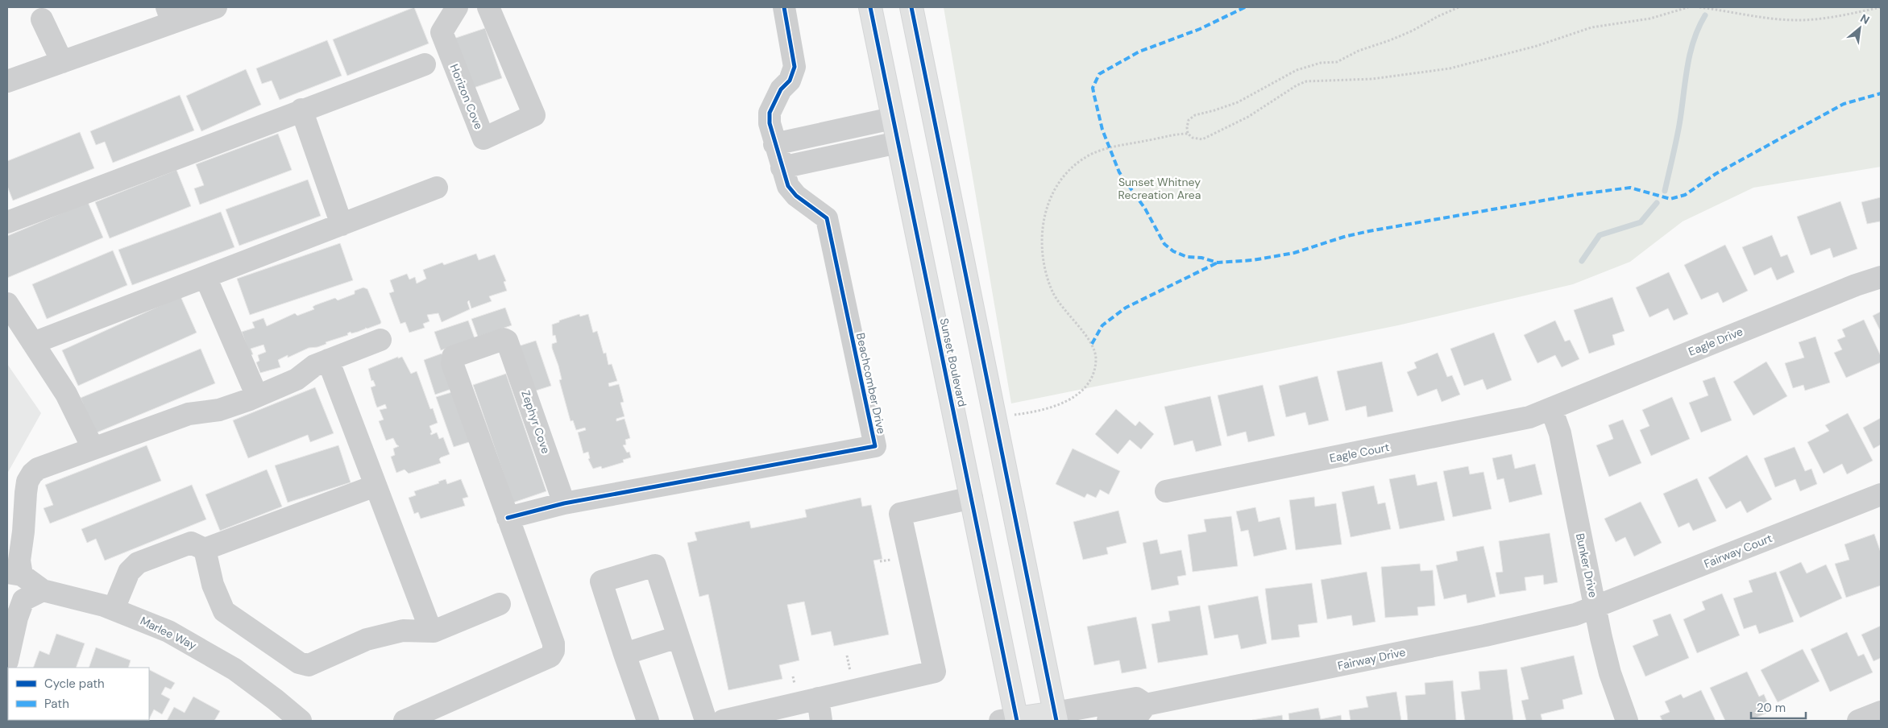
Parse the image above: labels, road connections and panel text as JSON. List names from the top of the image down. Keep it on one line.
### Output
{"streets":{"main road":["Sunset Boulevard"],"street":["Horizon Cove","Eagle Drive","Beachcomber Drive","Zephyr Cove","Eagle Court","Fairway Court","Bunker Drive","Marlee Way","Fairway Drive"]},"crossings":[["Eagle Drive","Eagle Court"],["Eagle Drive","Bunker Drive"],["Beachcomber Drive","Zephyr Cove"],["Eagle Court","Bunker Drive"],["Fairway Court","Bunker Drive"],["Fairway Court","Fairway Drive"],["Bunker Drive","Fairway Drive"]],"parks":["Sunset Whitney Recreation Area"],"legend":["Cycle path","Path"],"scale_bar":"20 m","north":"top right"}
